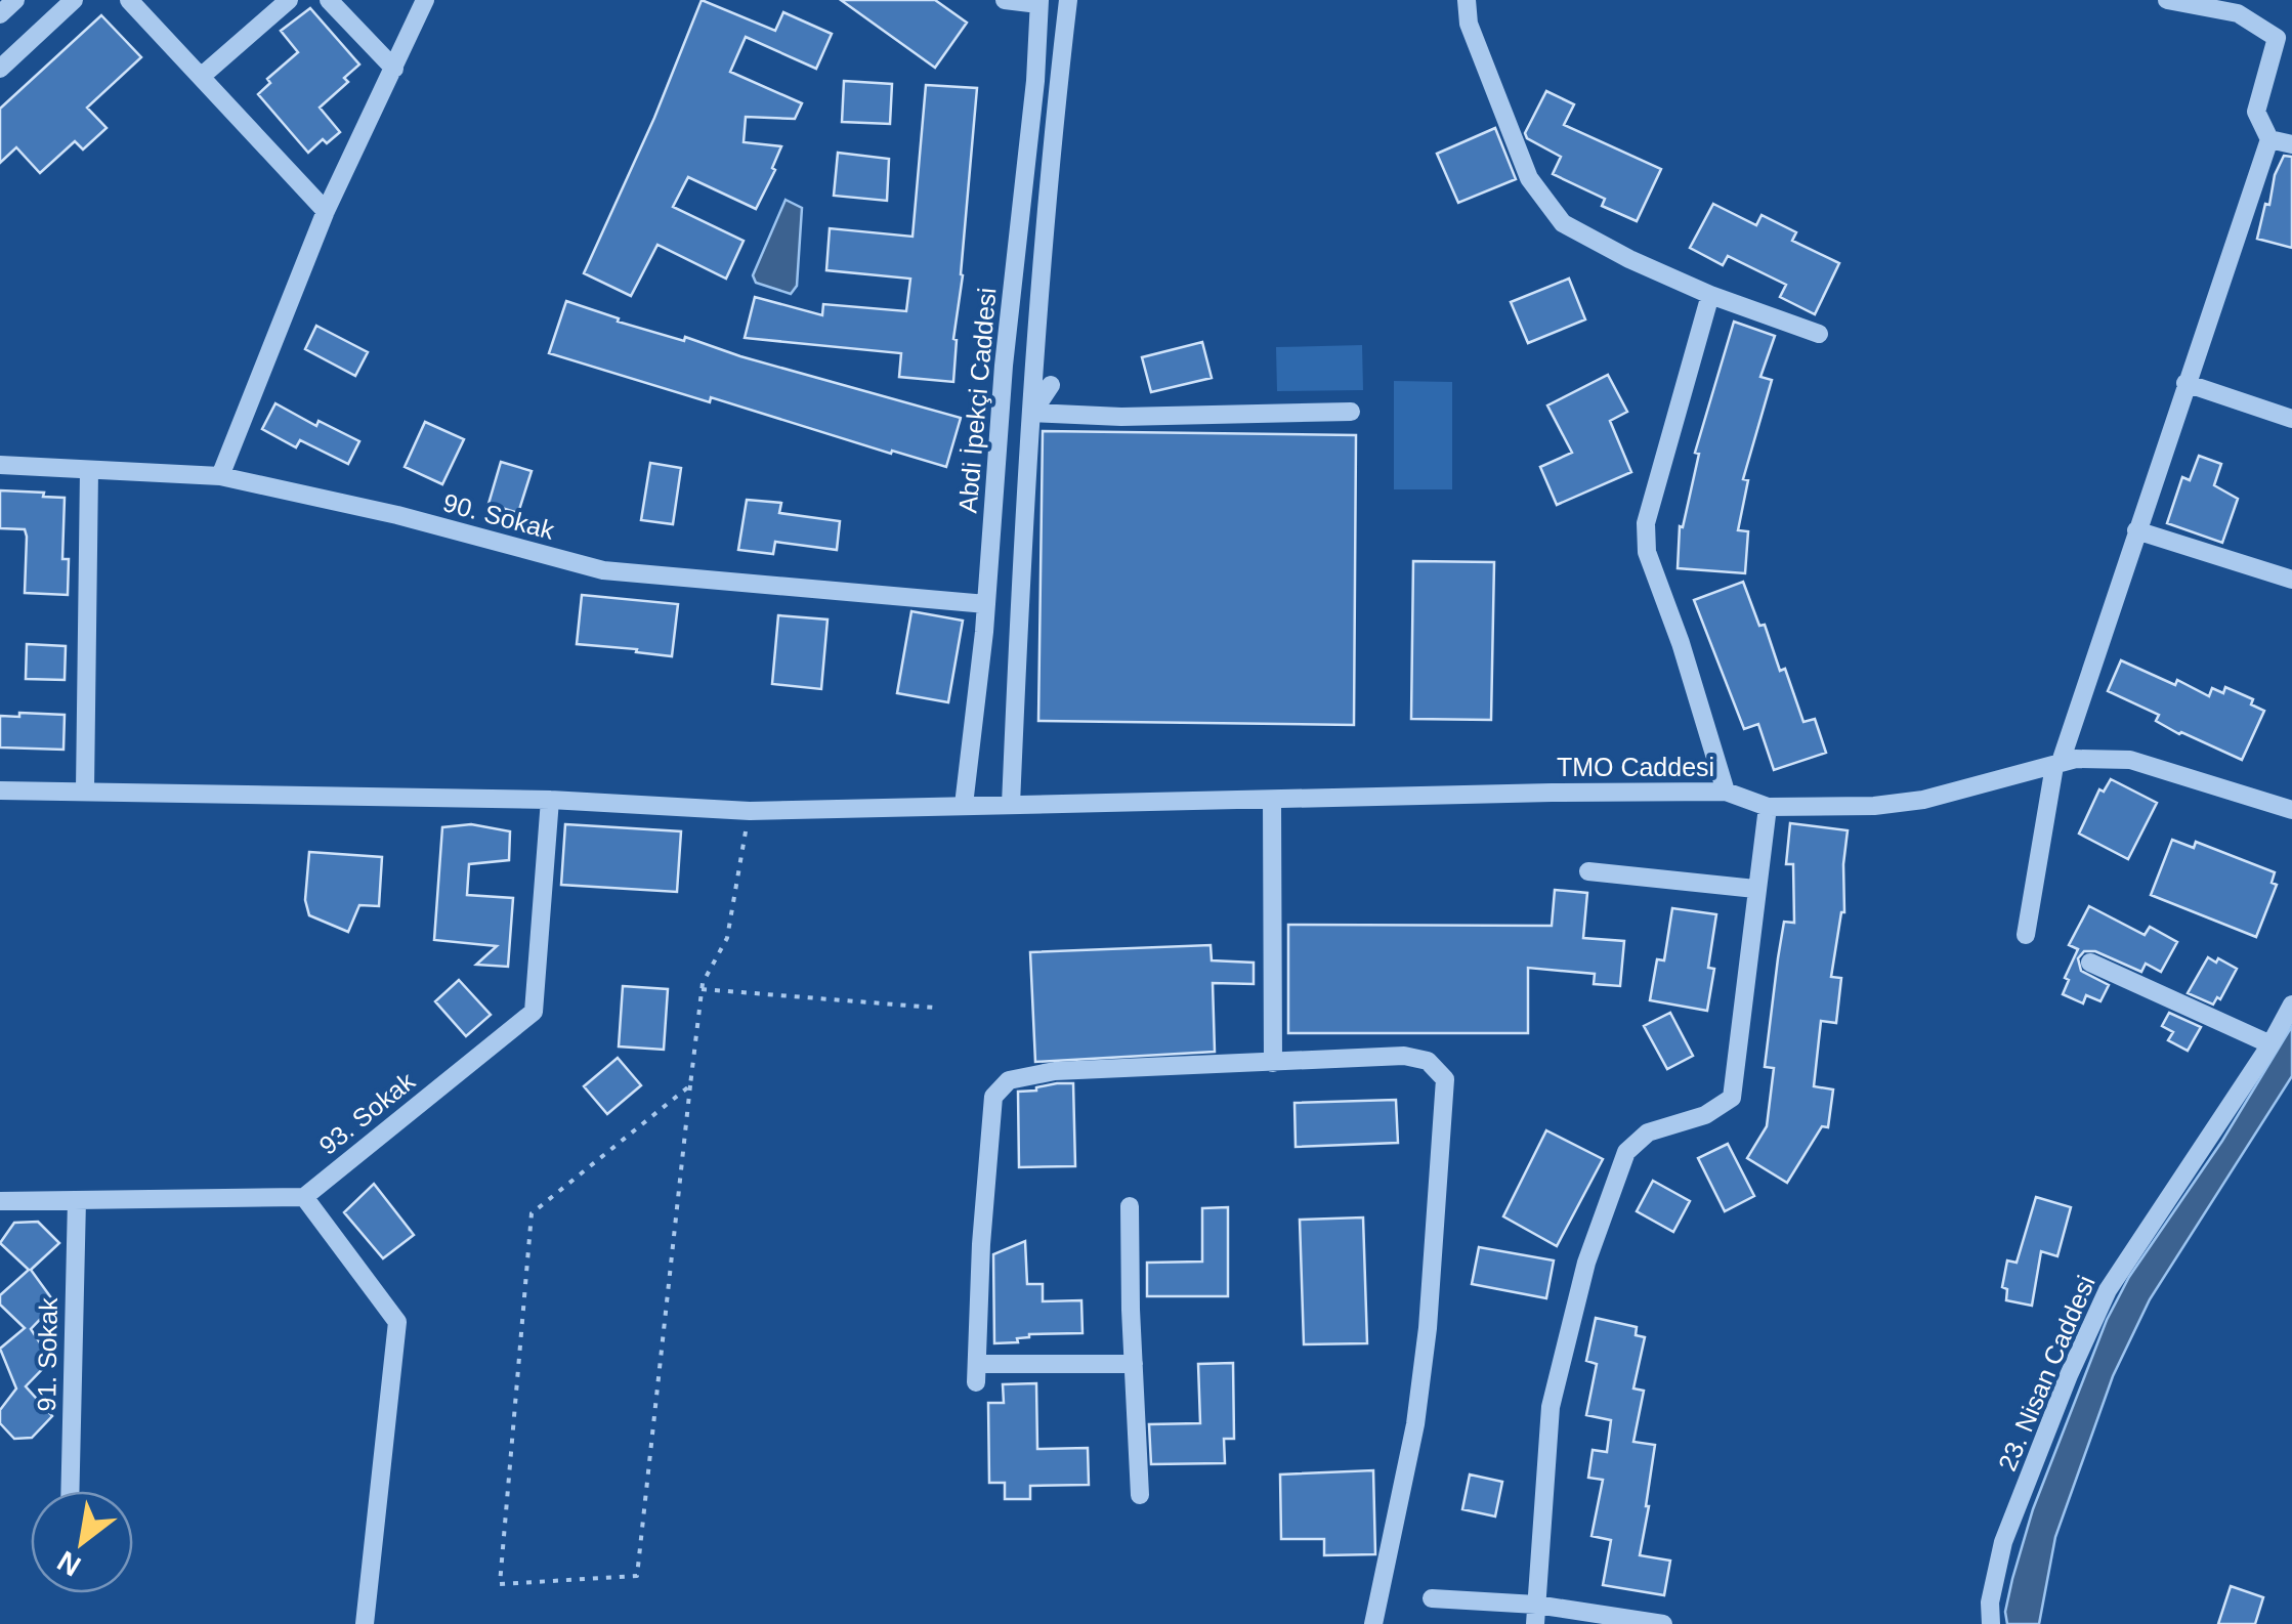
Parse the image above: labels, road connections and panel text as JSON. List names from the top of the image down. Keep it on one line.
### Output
{"streets":{"street":["Abdi İpekçi Caddesi","90. Sokak","TMO Caddesi","93. Sokak","91. Sokak","23. Nisan Caddesi"]},"crossings":[["Abdi İpekçi Caddesi","90. Sokak"],["Abdi İpekçi Caddesi","TMO Caddesi"]],"north":"bottom left"}
